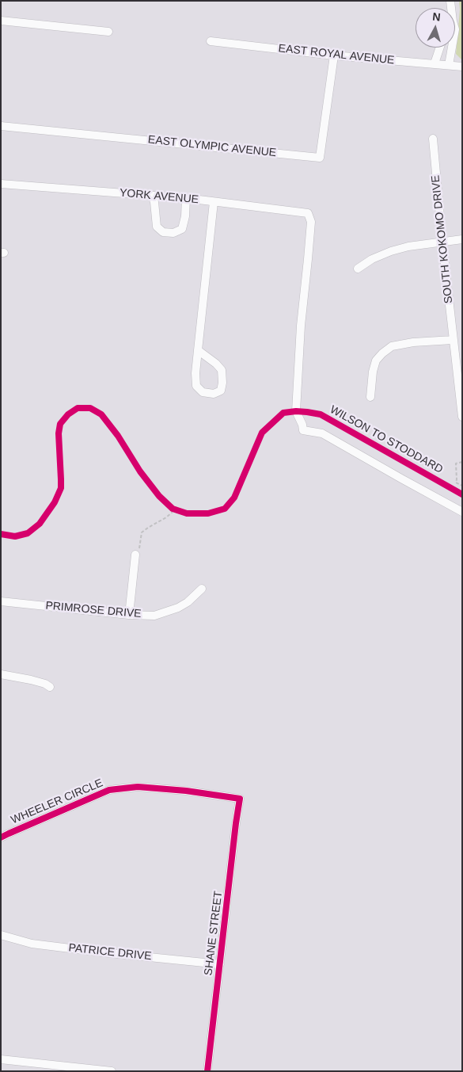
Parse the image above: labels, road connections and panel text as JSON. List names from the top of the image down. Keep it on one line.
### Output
{"streets":{"street":["EAST ROYAL AVENUE","EAST OLYMPIC AVENUE","YORK AVENUE","SOUTH KOKOMO DRIVE","PRIMROSE DRIVE","WHEELER CIRCLE","SHANE STREET","PATRICE DRIVE"],"cycle path":["WILSON TO STODDARD"]},"crossings":[["EAST ROYAL AVENUE","EAST OLYMPIC AVENUE"],["WHEELER CIRCLE","SHANE STREET"],["SHANE STREET","PATRICE DRIVE"]],"north":"top"}
